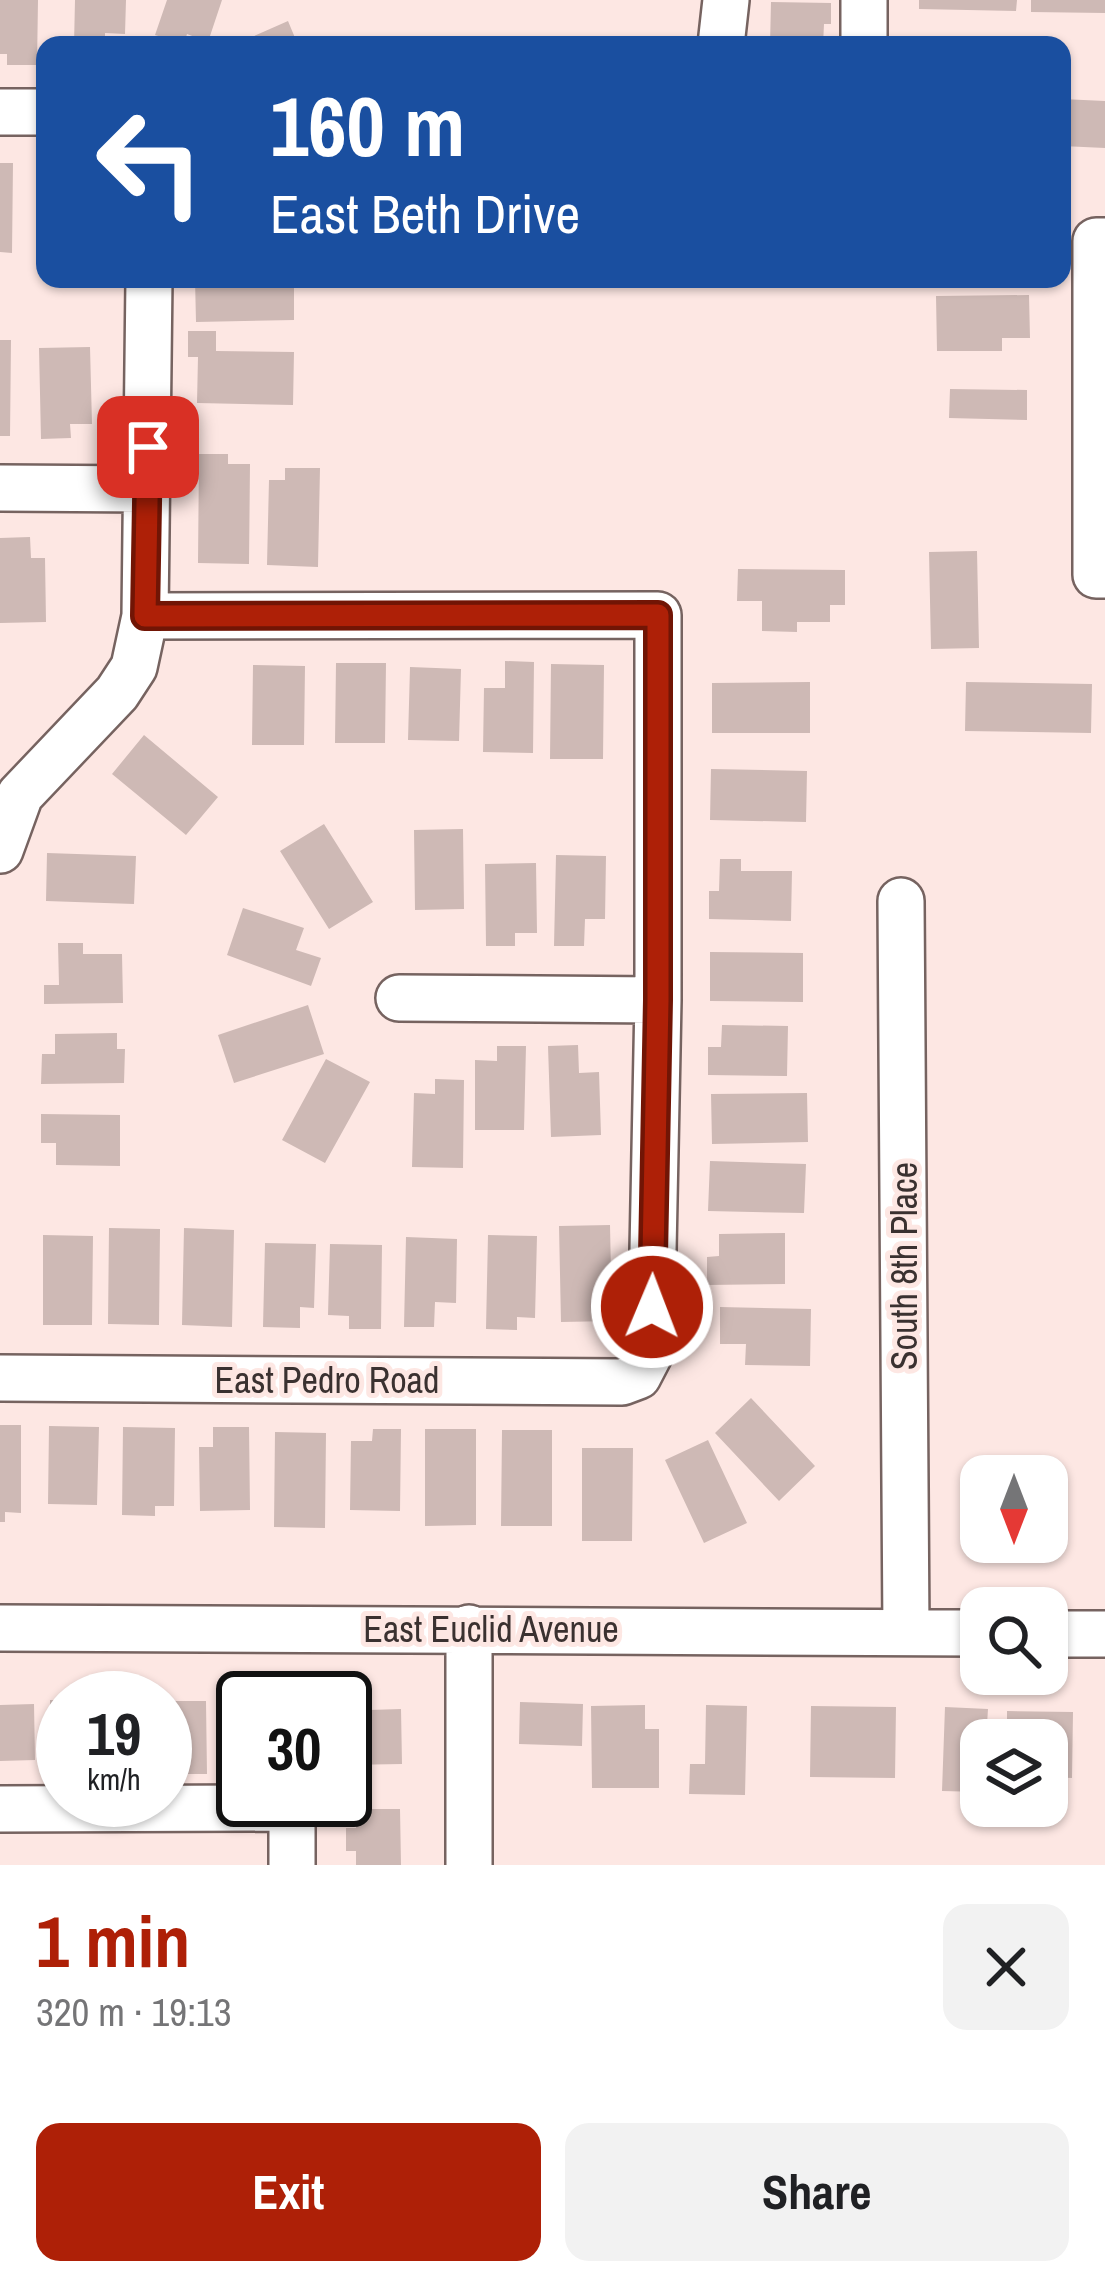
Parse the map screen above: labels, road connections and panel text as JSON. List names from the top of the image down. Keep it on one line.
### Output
{"streets":{"street":["South 8th Place","East Pedro Road","East Euclid Avenue"]},"crossings":[["South 8th Place","East Euclid Avenue"]],"north":"bottom","page":{"turn":["160 m","East Beth Drive"],"speed":"19 km/h","limit":"30","heading":["1 min","320 m · 19:13"],"buttons":["Exit","Share"]}}
